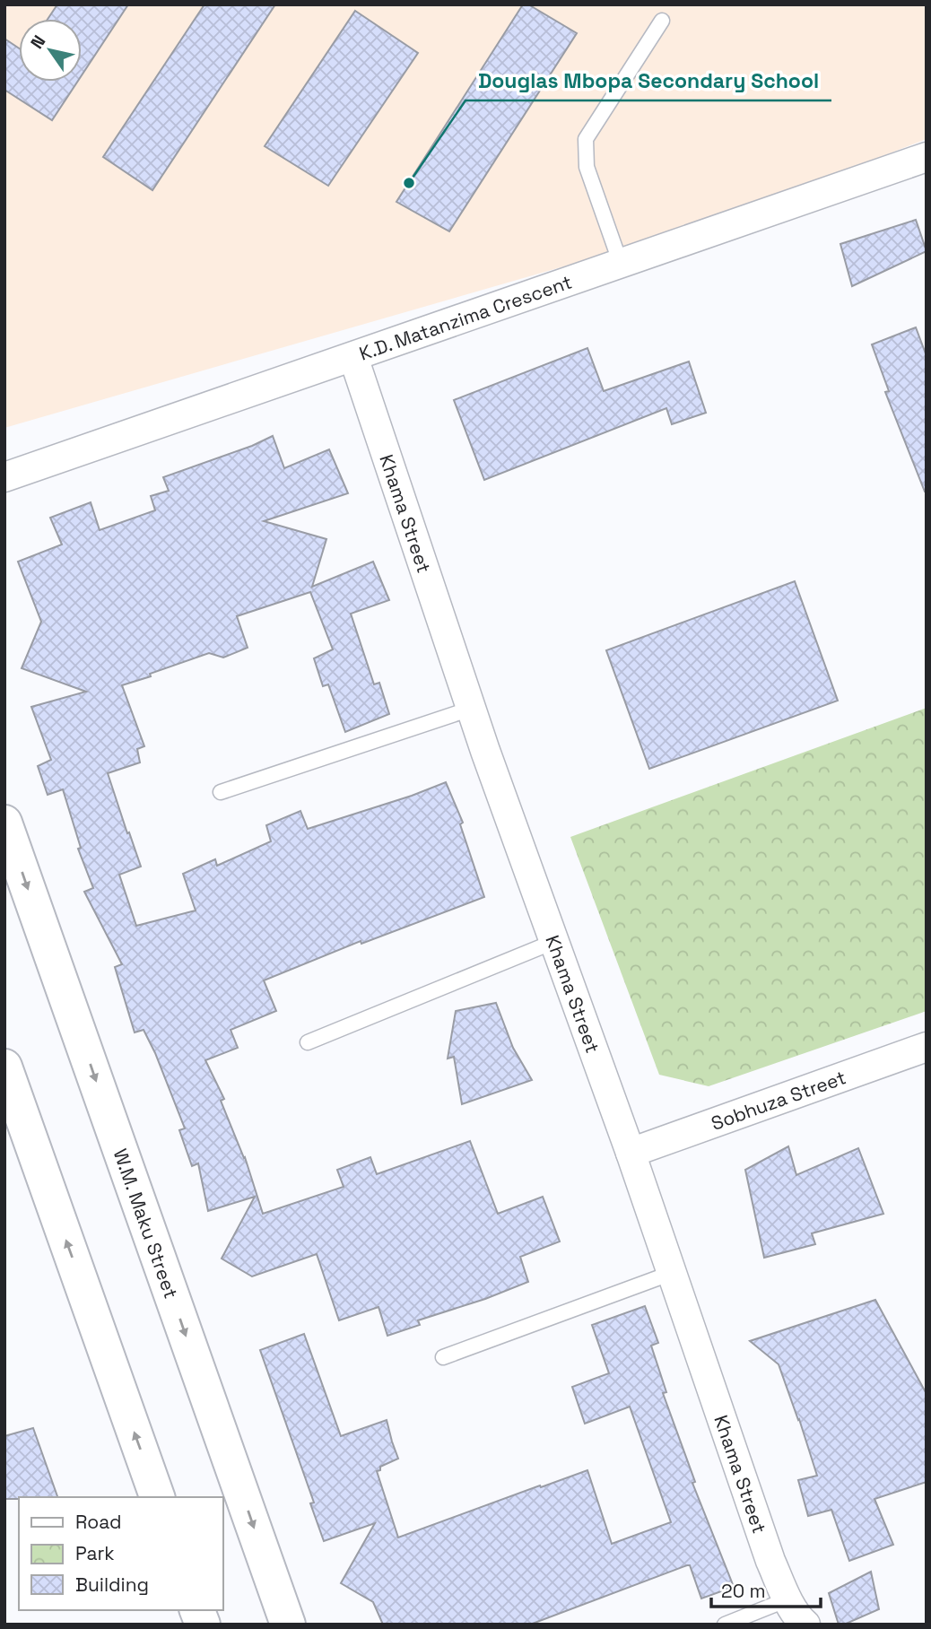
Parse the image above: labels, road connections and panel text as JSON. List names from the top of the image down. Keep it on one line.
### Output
{"streets":{"street":["K.D. Matanzima Crescent","Khama Street","Sobhuza Street","W.M. Maku Street"]},"crossings":[["K.D. Matanzima Crescent","Khama Street"],["Khama Street","Sobhuza Street"]],"places":["Douglas Mbopa Secondary School"],"legend":["Road","Park","Building"],"scale_bar":"20 m","north":"top left"}
